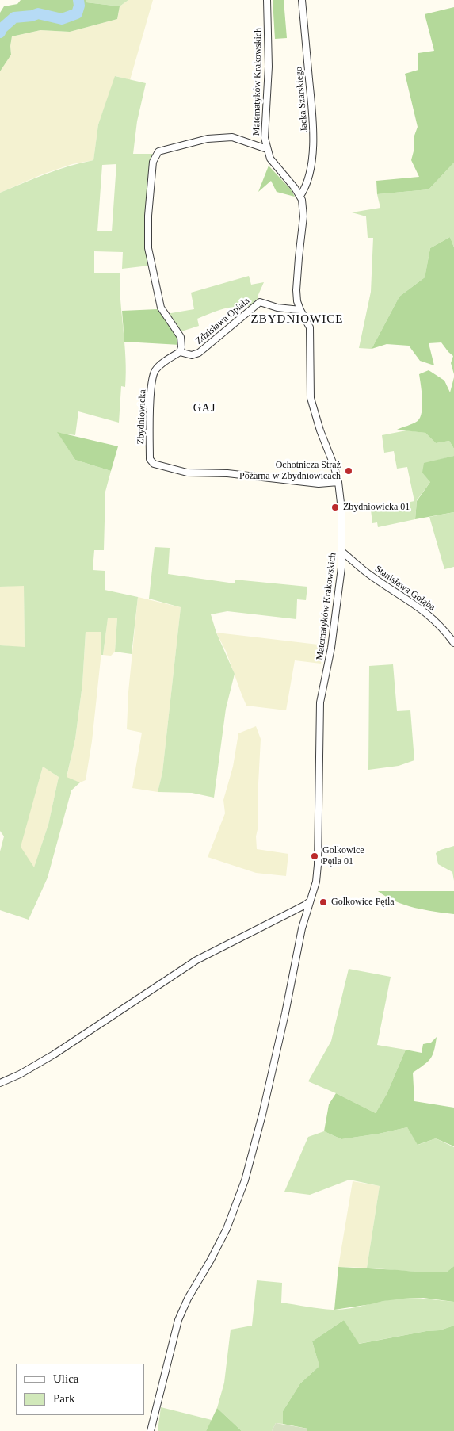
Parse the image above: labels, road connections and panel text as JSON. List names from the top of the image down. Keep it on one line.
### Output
{"streets":{"street":["Matematyków Krakowskich","Jacka Szarskiego","Zdzisława Opiala","Zbydniowicka","Stanisława Gołąba"]},"crossings":[["Matematyków Krakowskich","Jacka Szarskiego"],["Matematyków Krakowskich","Zdzisława Opiala"],["Matematyków Krakowskich","Zbydniowicka"],["Matematyków Krakowskich","Stanisława Gołąba"],["Zdzisława Opiala","Zbydniowicka"]],"districts":["ZBYDNIOWICE","GAJ"],"places":["Ochotnicza Straż Pożarna w Zbydniowicach","Zbydniowicka 01","Golkowice Pętla 01","Golkowice Pętla"],"legend":["Ulica","Park"]}
